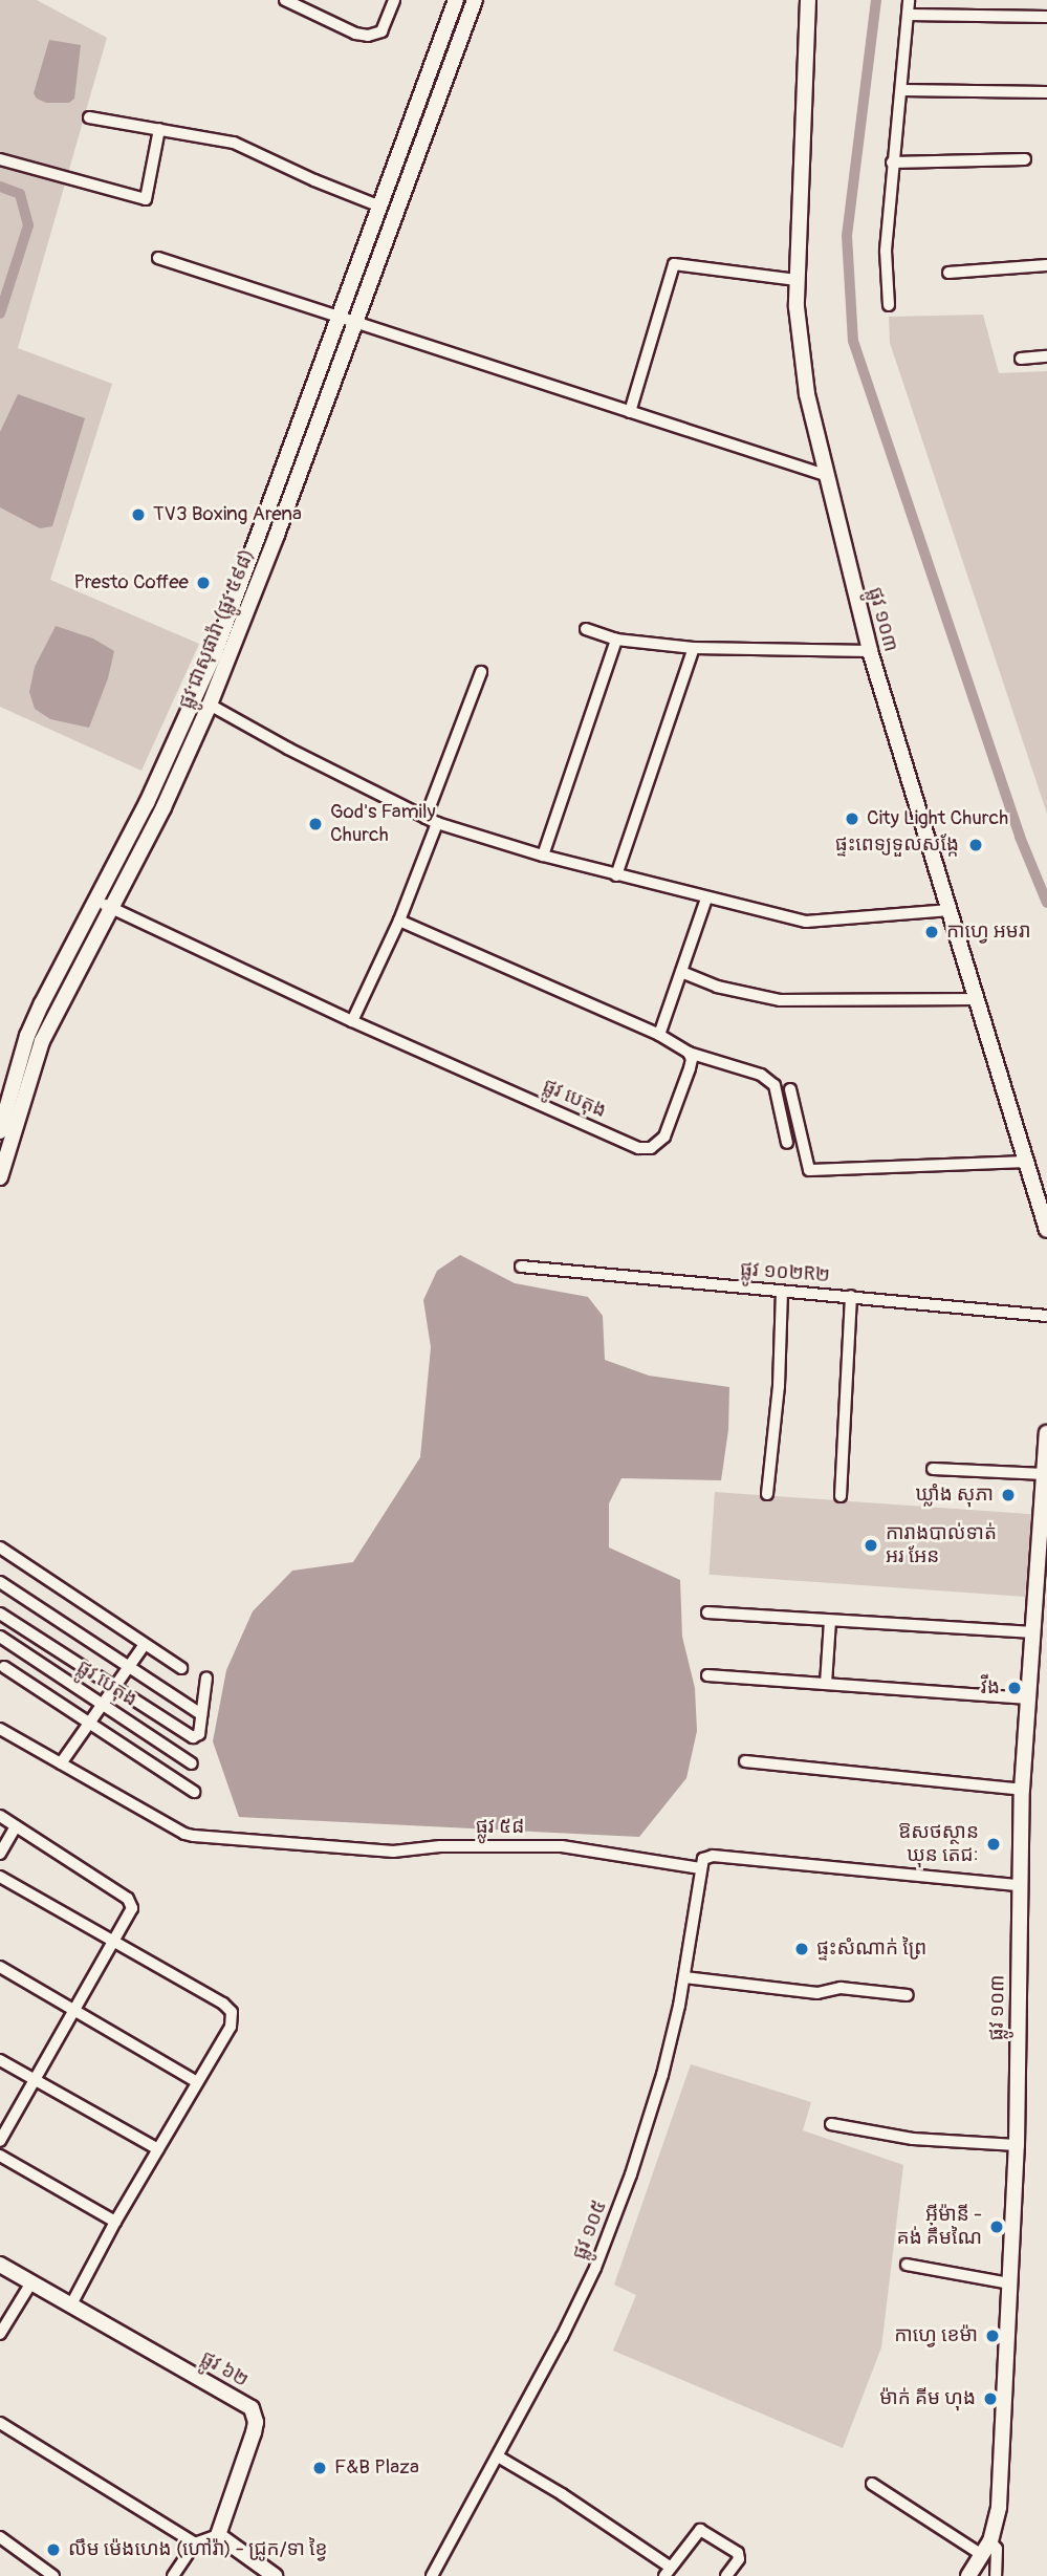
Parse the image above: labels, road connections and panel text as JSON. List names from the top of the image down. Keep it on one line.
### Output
{"streets":{"street":["ផ្លូវ ១០៣","ផ្លូវ ជាសុផារ៉ា (ផ្លូវ ៥៩៨)","ផ្លូវ បេតុង","ផ្លូវ ១០២R២","ផ្លូវ ៥៨","ផ្លូវ ១០៥","ផ្លូវ ៦២"]},"crossings":[["ផ្លូវ ១០៣","ផ្លូវ ៥៨"],["ផ្លូវ ជាសុផារ៉ា (ផ្លូវ ៥៩៨)","ផ្លូវ បេតុង"],["ផ្លូវ ៥៨","ផ្លូវ ១០៥"]],"places":["TV3 Boxing Arena","Presto Coffee","City Light Church","God's Family Church","ផ្ទះពេទ្យទួលសង្កែ","កាហ្វេ អមរា","ឃ្លាំង សុភា","ការាងបាល់ទាត់ អរ អែន","វីង","ឱសថស្ថាន ឃុន តេជៈ","ផ្ទះសំណាក់ ព្រៃ","អ៊ីម៉ានី - គង់ គឹមណៃ","កាហ្វេ ខេម៉ា","ម៉ាក់ គីម ហុង","F&B Plaza","លឹម ម៉េងហេង (ហៅរ៉ា) - ជ្រូក/ទា ខ្វៃ"]}
